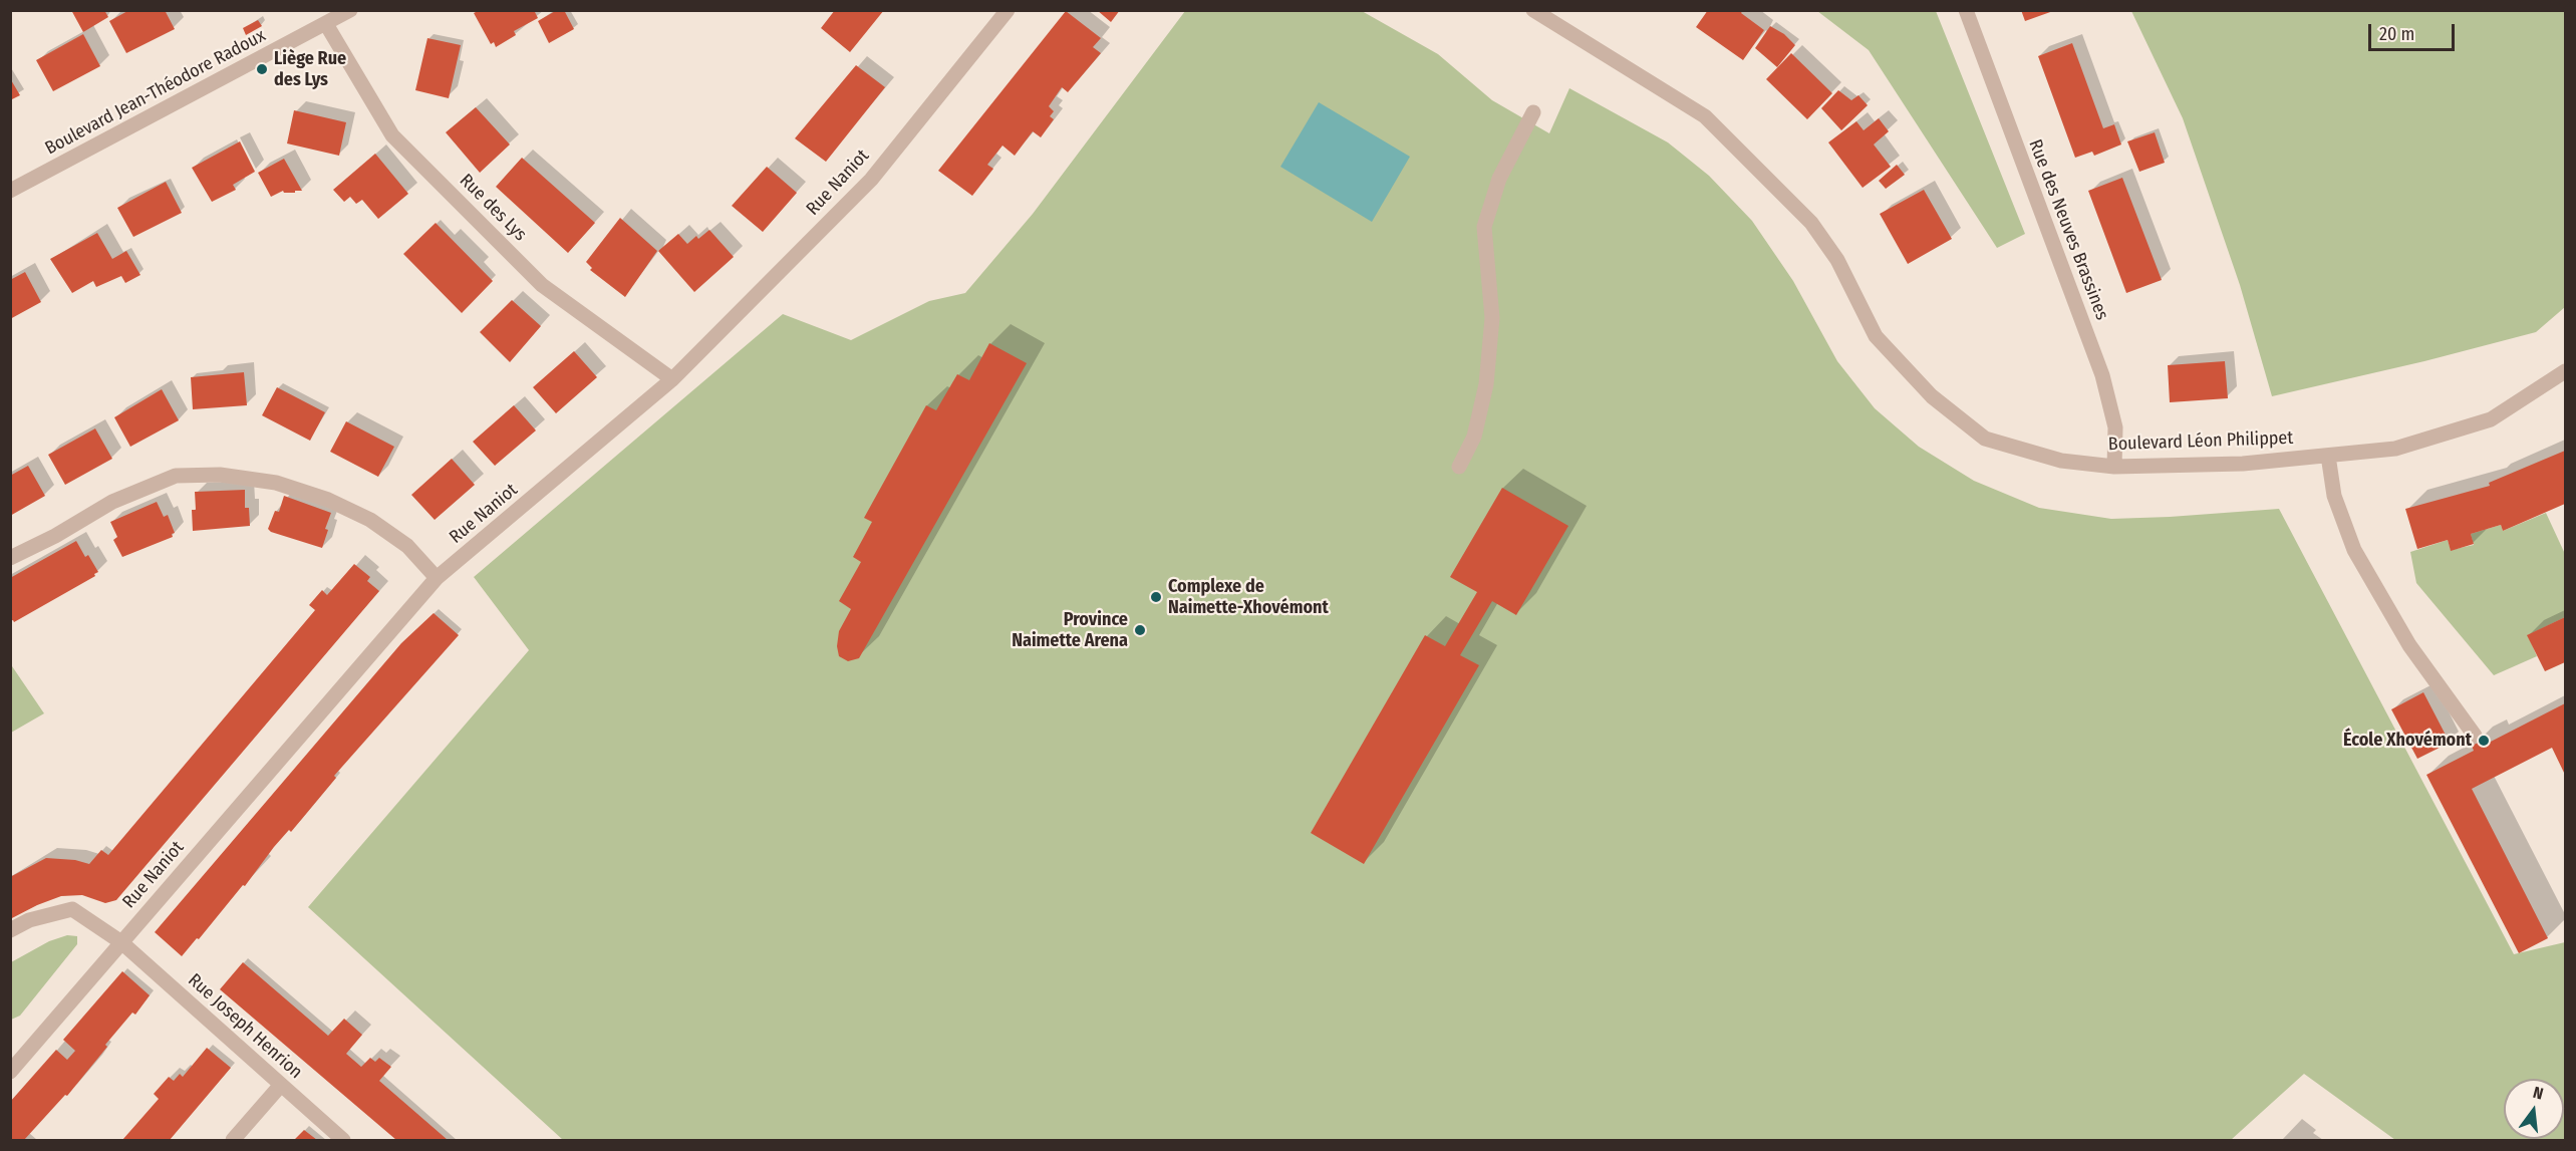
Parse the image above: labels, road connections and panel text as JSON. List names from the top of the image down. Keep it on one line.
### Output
{"streets":{"street":["Boulevard Jean-Théodore Radoux","Rue Naniot","Rue des Lys","Rue des Neuves Brassines","Boulevard Léon Philippet","Rue Joseph Henrion"]},"crossings":[["Boulevard Jean-Théodore Radoux","Rue des Lys"],["Rue Naniot","Rue des Lys"],["Rue Naniot","Rue Joseph Henrion"],["Rue des Neuves Brassines","Boulevard Léon Philippet"]],"places":["Liège Rue des Lys","Complexe de Naimette-Xhovémont","Province Naimette Arena","École Xhovémont"],"scale_bar":"20 m","north":"top"}
